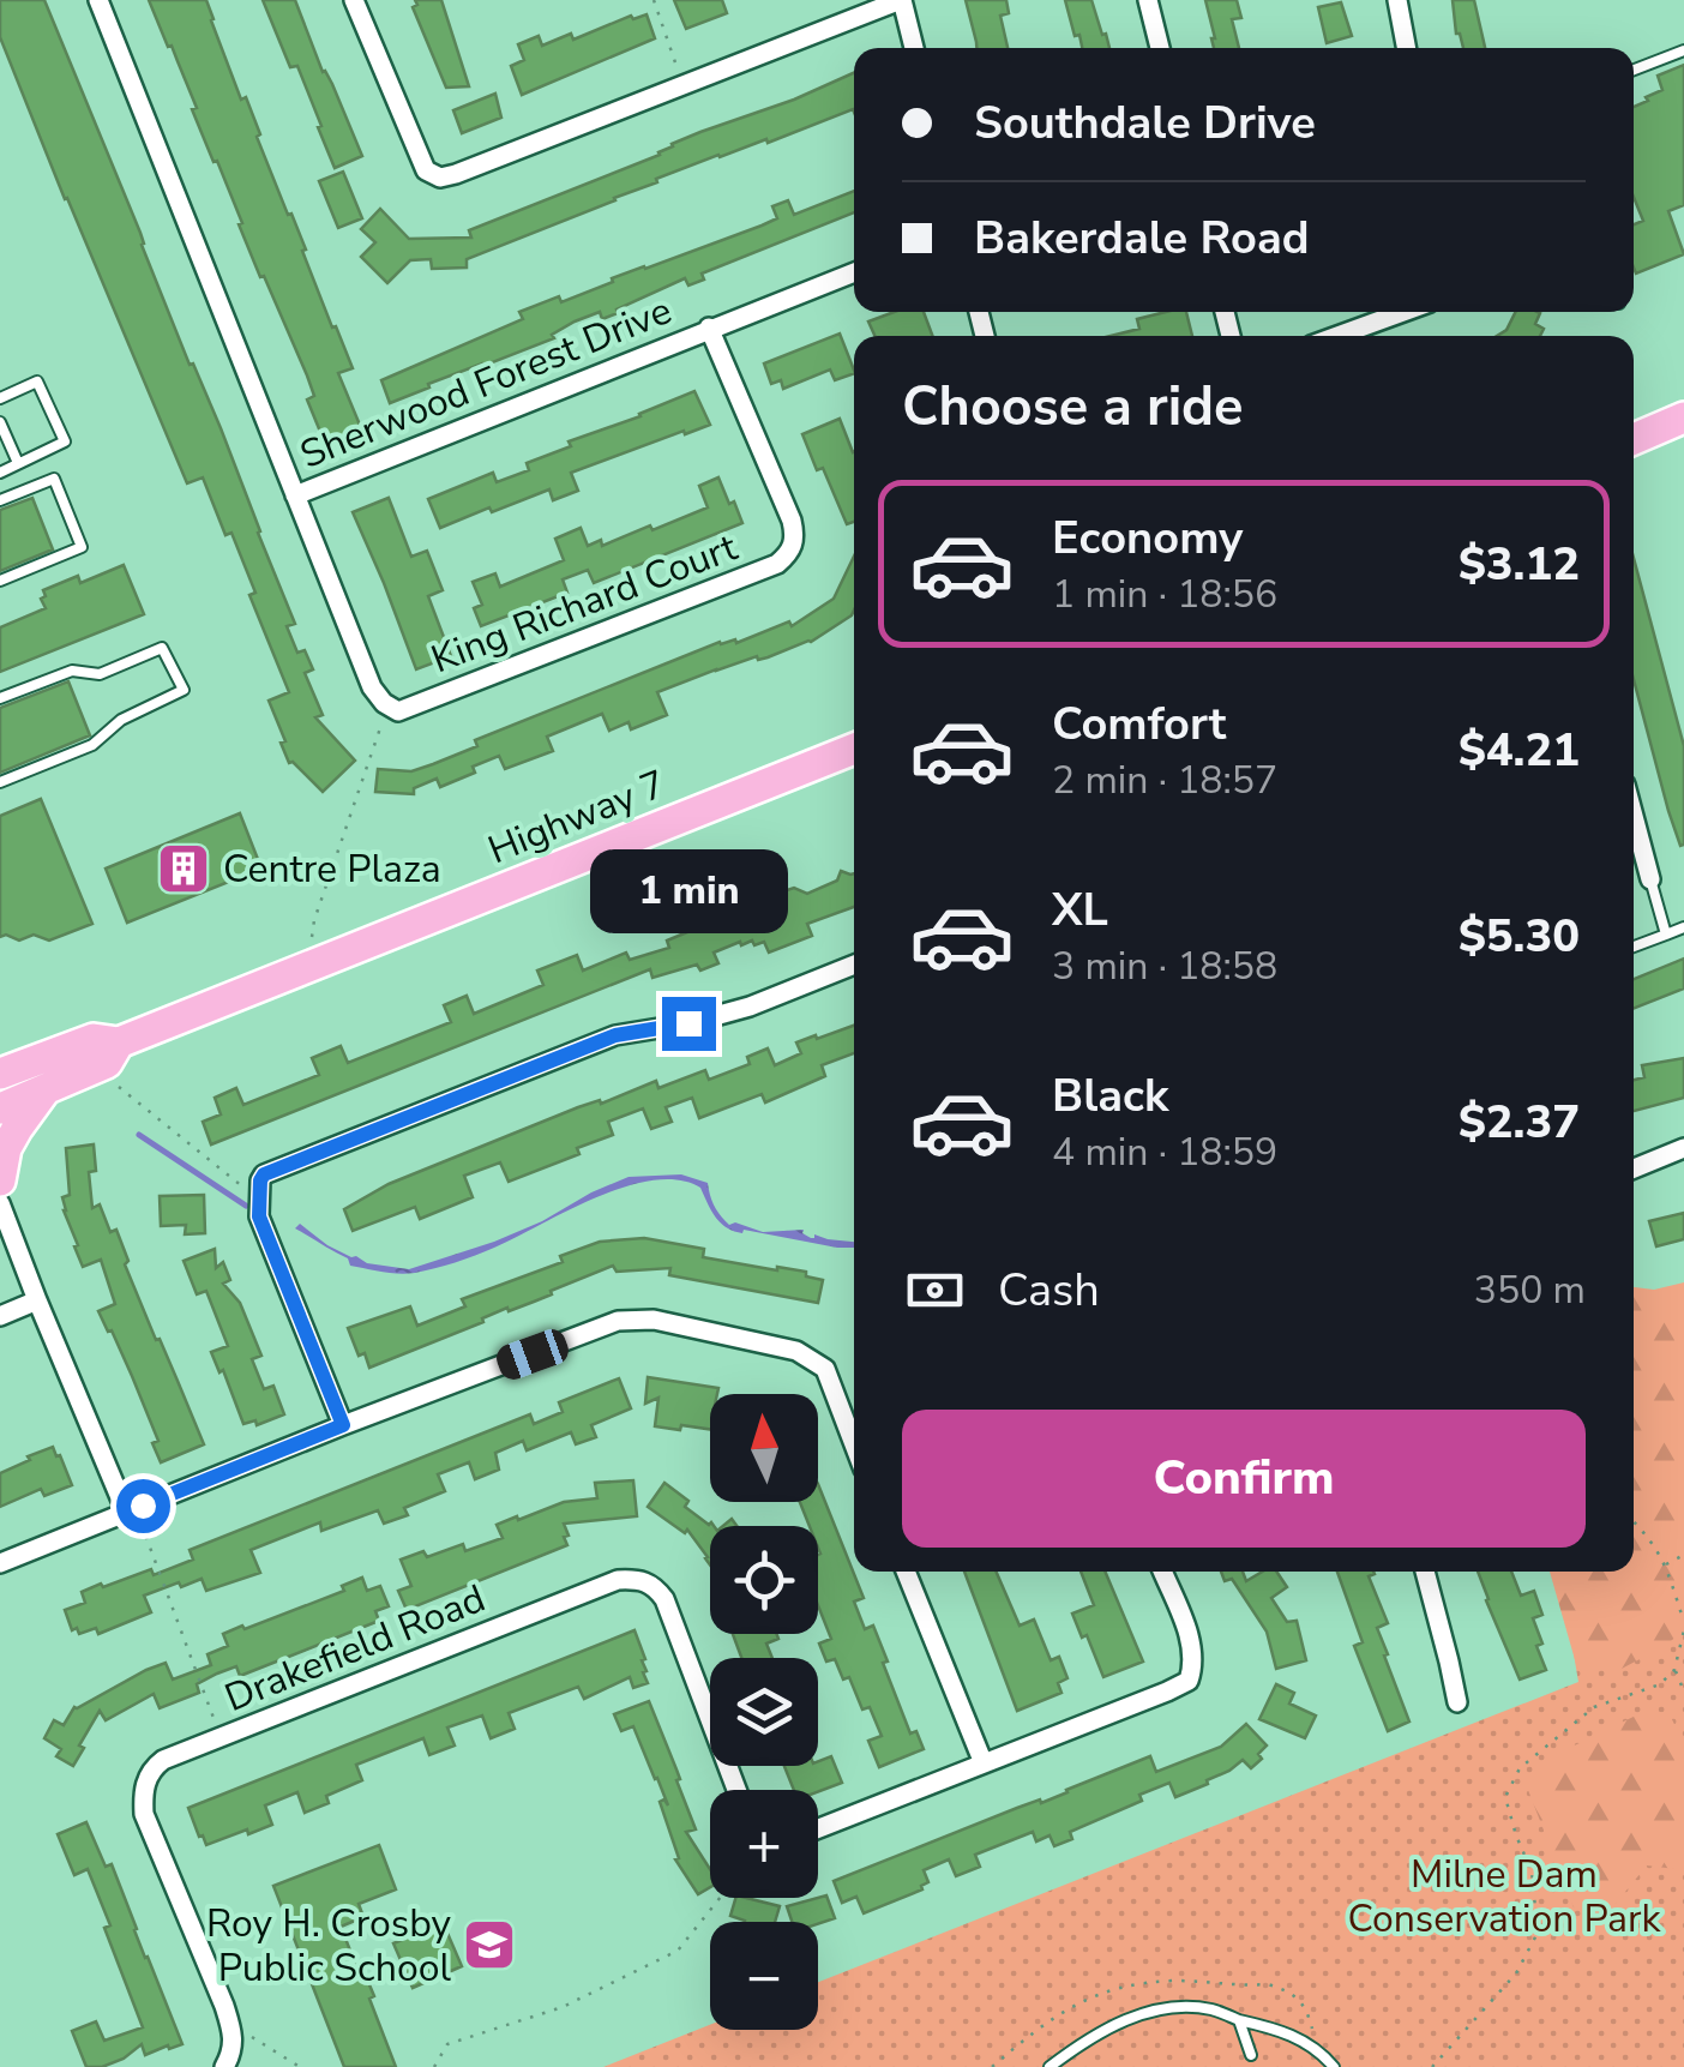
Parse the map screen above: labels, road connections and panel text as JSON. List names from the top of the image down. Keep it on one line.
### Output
{"streets":{"main road":["Highway 7"],"street":["Sherwood Forest Drive","King Richard Court","Drakefield Road"]},"crossings":[["Sherwood Forest Drive","King Richard Court"]],"parks":["Milne Dam Conservation Park"],"places":{"building":["Centre Plaza"],"school or university":["Roy H. Crosby Public School"]},"north":"top","page":{"banner":["Southdale Drive","Bakerdale Road"],"heading":"Choose a ride","list":[{"name":"Economy","note":"1 min · 18:56","value":"$3.12"},{"name":"Comfort","note":"2 min · 18:57","value":"$4.21"},{"name":"XL","note":"3 min · 18:58","value":"$5.30"},{"name":"Black","note":"4 min · 18:59","value":"$2.37"}],"bubble":"1 min","pay":["Cash","350 m"],"buttons":"Confirm","map_buttons":["+","−"]}}
